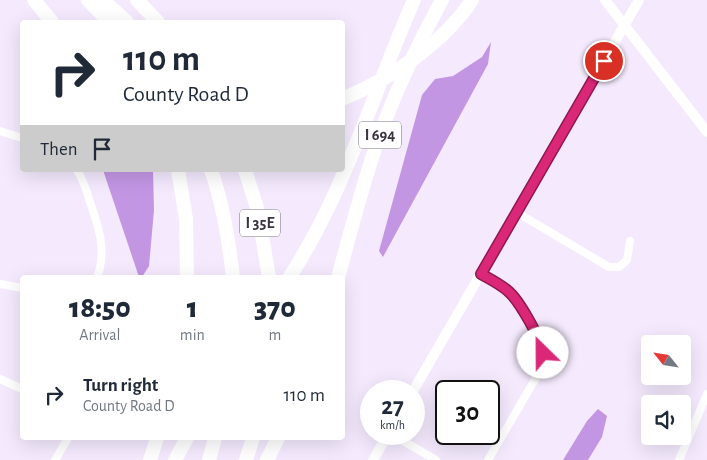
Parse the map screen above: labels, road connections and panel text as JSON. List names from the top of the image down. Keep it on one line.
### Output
{"streets":{"highway":["I 694","I 35E"]},"north":"top left","page":{"turn":["110 m","County Road D"],"then":"Then","eta":["18:50","Arrival","1","min","370","m"],"list":[{"name":"Turn right","note":"County Road D","value":"110 m"}],"speed":"27 km/h","limit":"30"}}
